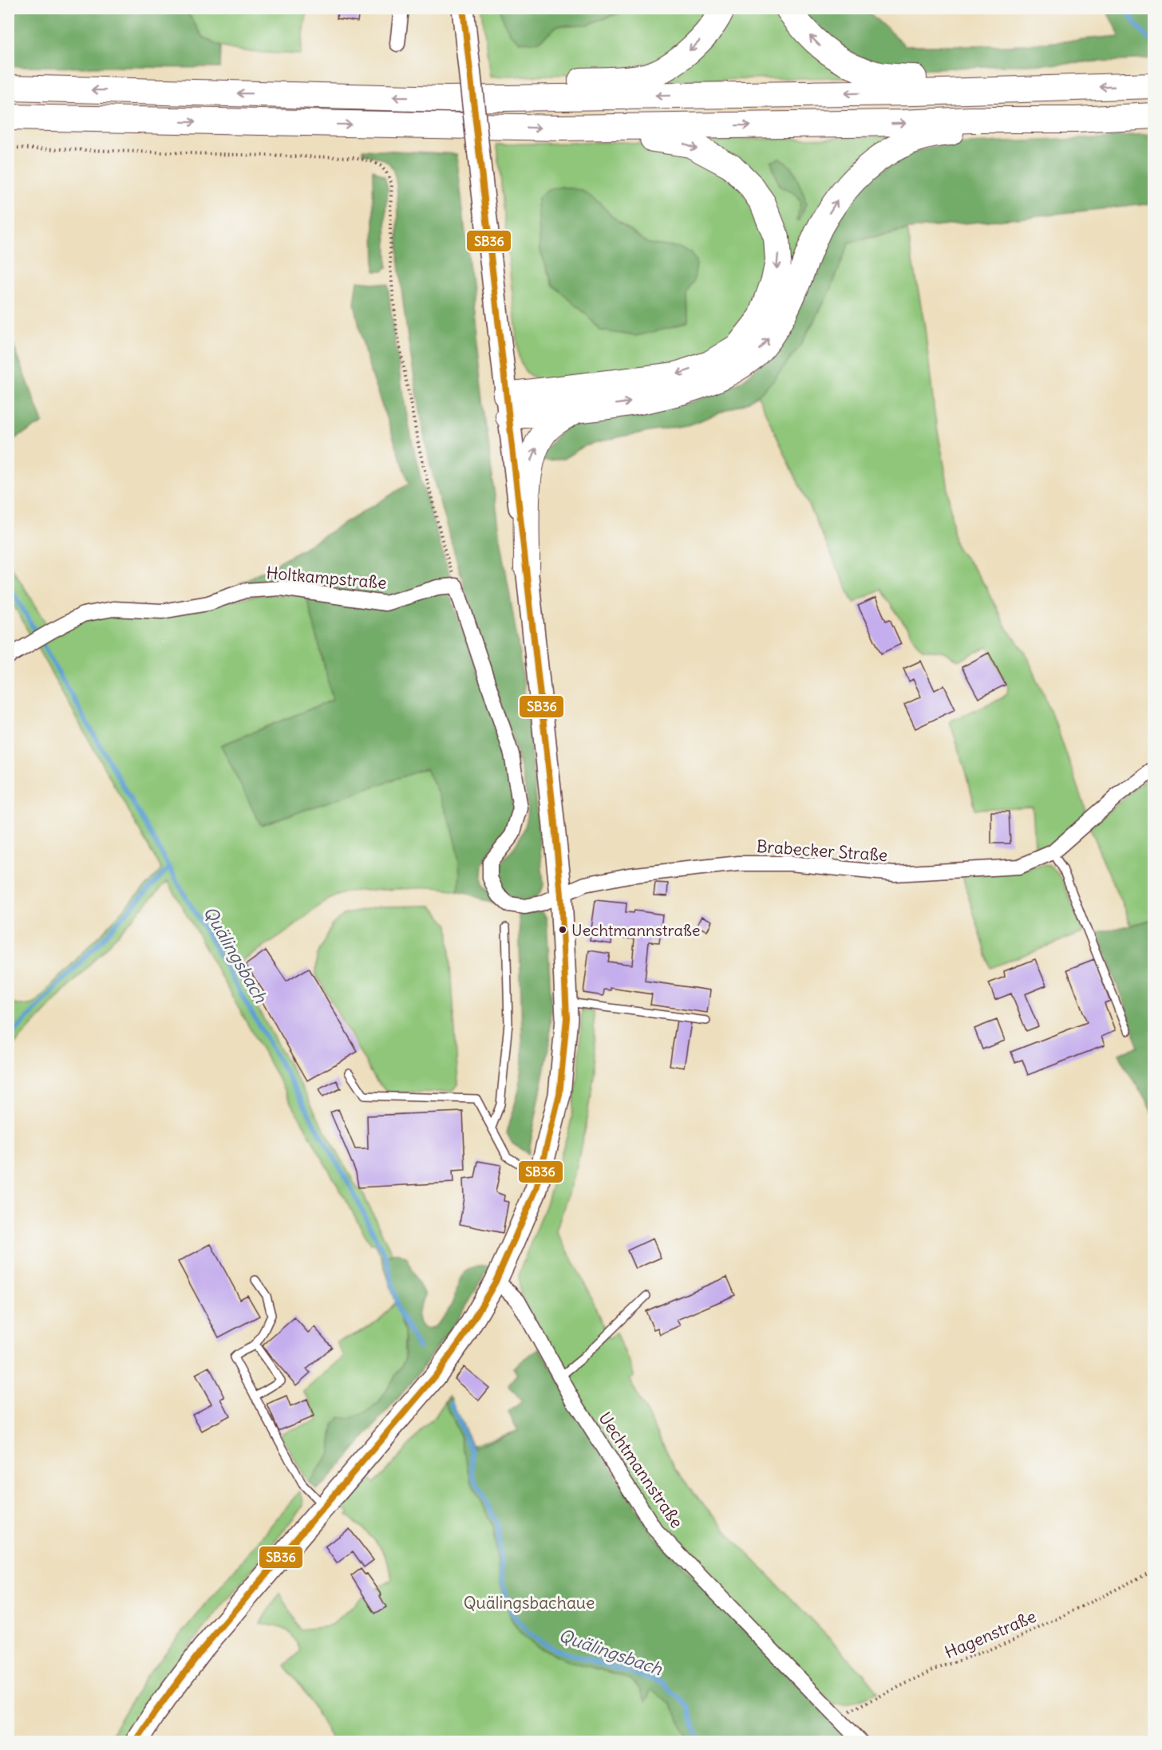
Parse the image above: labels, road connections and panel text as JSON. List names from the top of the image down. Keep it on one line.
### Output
{"streets":{"street":["Holtkampstraße","Brabecker Straße","Uechtmannstraße"],"path":["Hagenstraße"]},"crossings":[["Uechtmannstraße","Hagenstraße"]],"water":["Quälingsbach"],"parks":["Quälingsbachaue"],"places":["Uechtmannstraße"],"lines":["transit line SB36"]}
